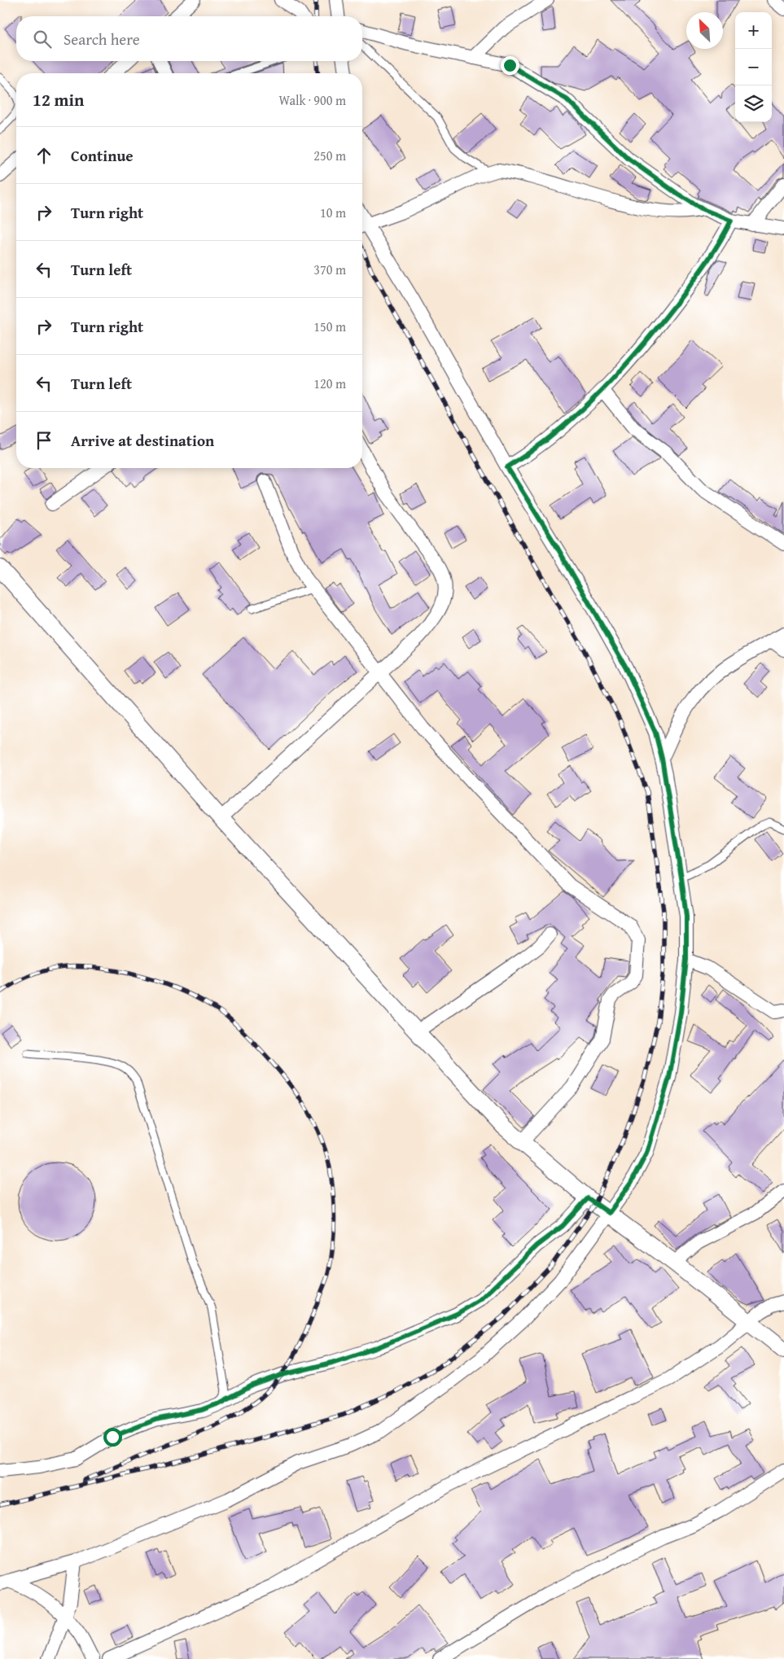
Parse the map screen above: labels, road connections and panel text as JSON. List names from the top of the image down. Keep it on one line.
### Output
{"north":"top left","page":{"map_buttons":["+","−"],"search":"Search here","heading":["12 min","Walk · 900 m"],"list":[["Continue","250 m"],["Turn right","10 m"],["Turn left","370 m"],["Turn right","150 m"],["Turn left","120 m"],"Arrive at destination"]}}
